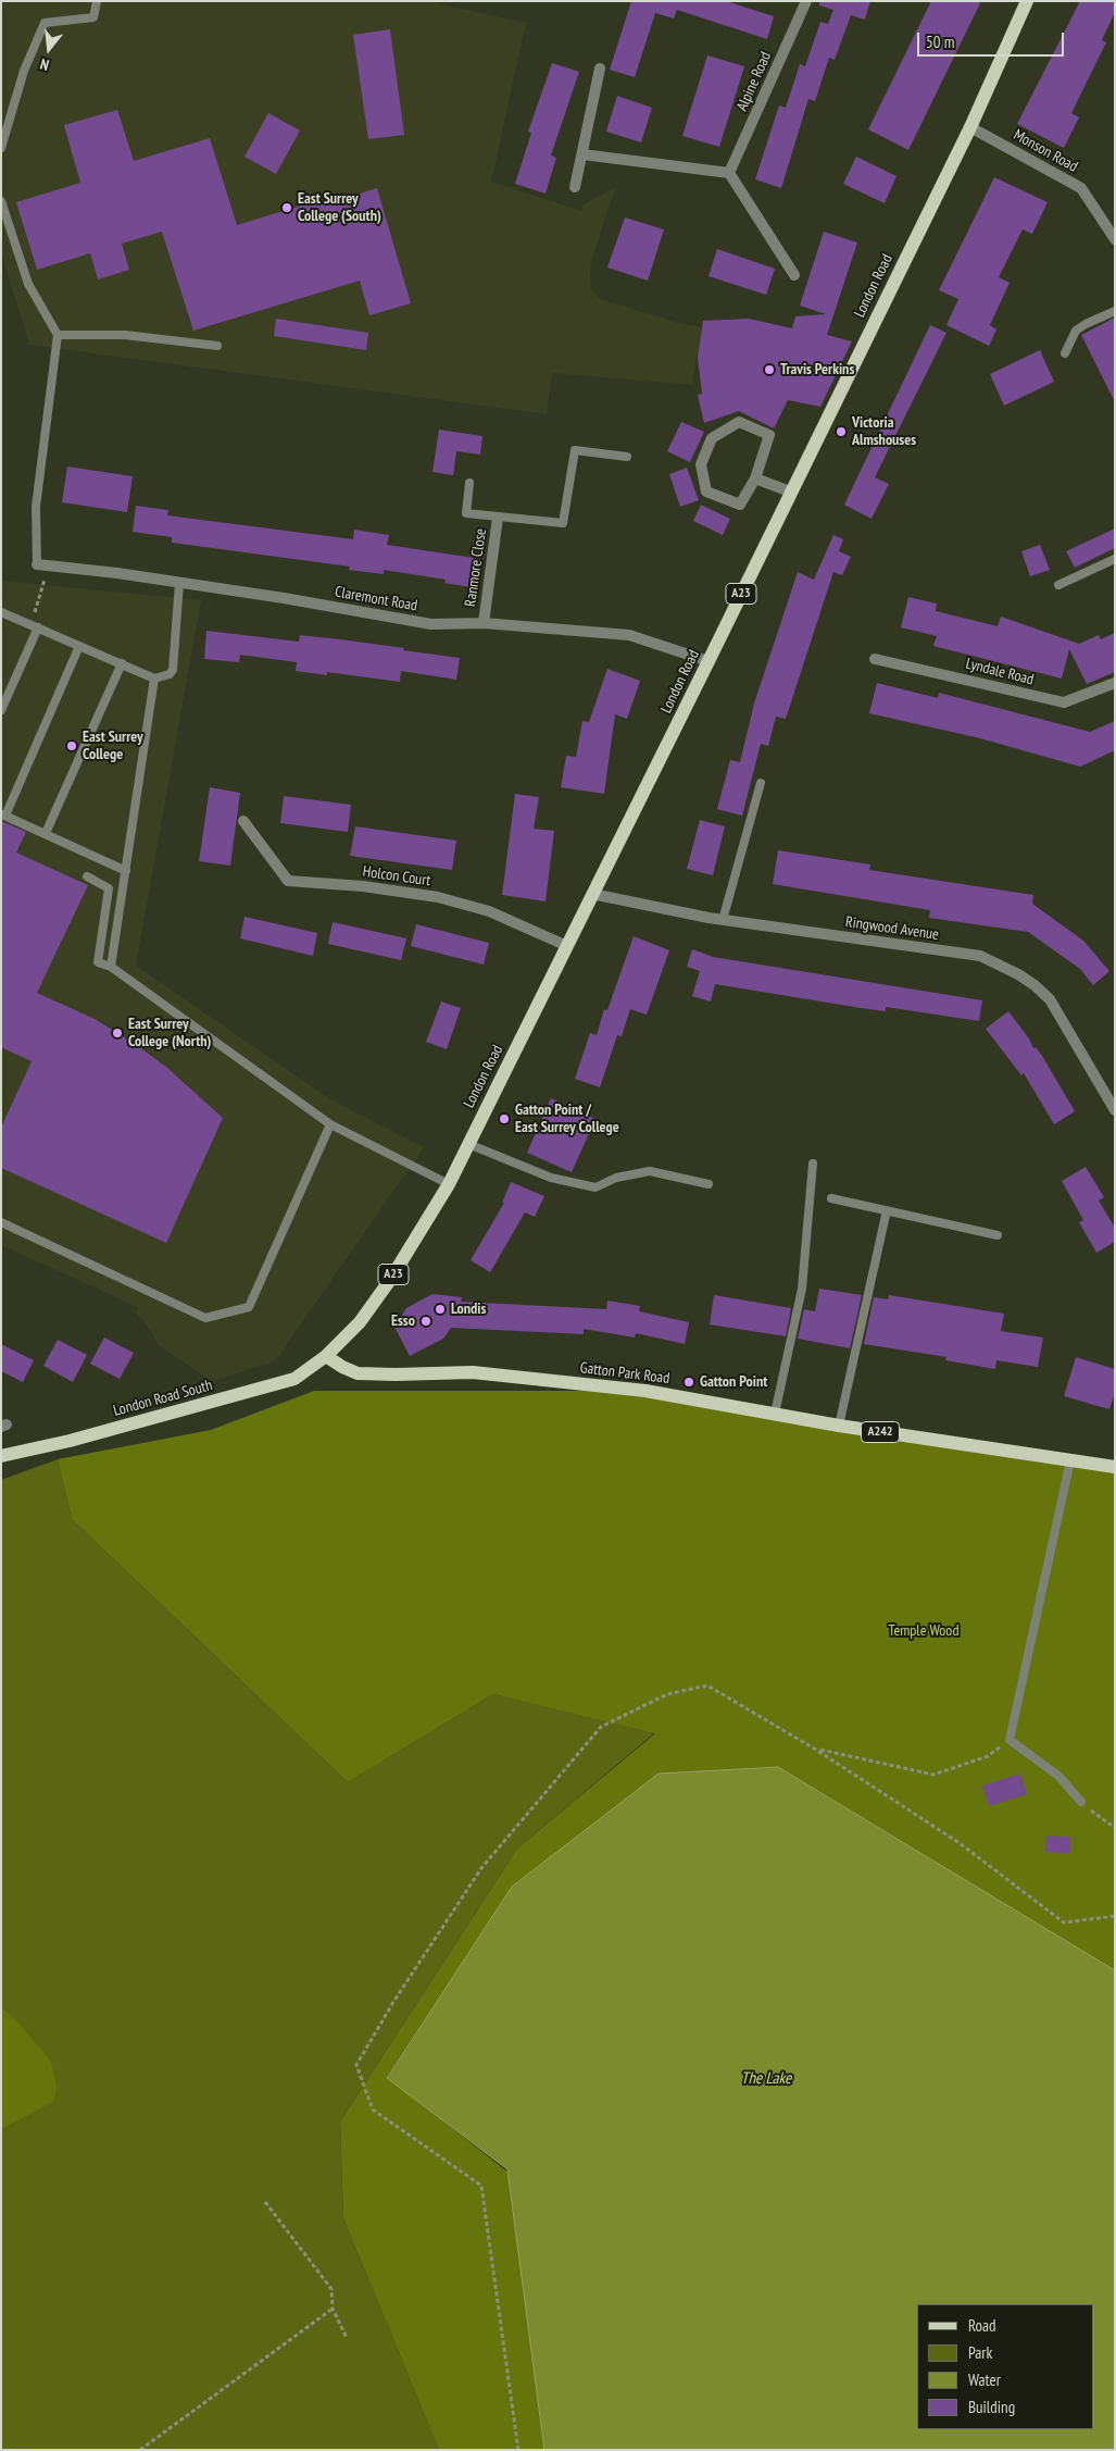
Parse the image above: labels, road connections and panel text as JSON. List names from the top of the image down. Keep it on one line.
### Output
{"streets":{"main road":["London Road","A23","Gatton Park Road","London Road South","A242"],"street":["Alpine Road","Monson Road","Ranmore Close","Claremont Road","Lyndale Road","Holcon Court","Ringwood Avenue"]},"crossings":[["Monson Road","London Road"],["London Road","Claremont Road"],["London Road","Holcon Court"],["London Road","Ringwood Avenue"],["London Road","Gatton Park Road"],["London Road","London Road South"],["Ranmore Close","Claremont Road"],["Gatton Park Road","London Road South"]],"water":["The Lake"],"parks":["Temple Wood"],"places":["East Surrey College (South)","Travis Perkins","Victoria Almshouses","East Surrey College","East Surrey College (North)","Gatton Point / East Surrey College","Londis","Esso","Gatton Point"],"legend":["Road","Park","Water","Building"],"scale_bar":"50 m","north":"bottom"}
